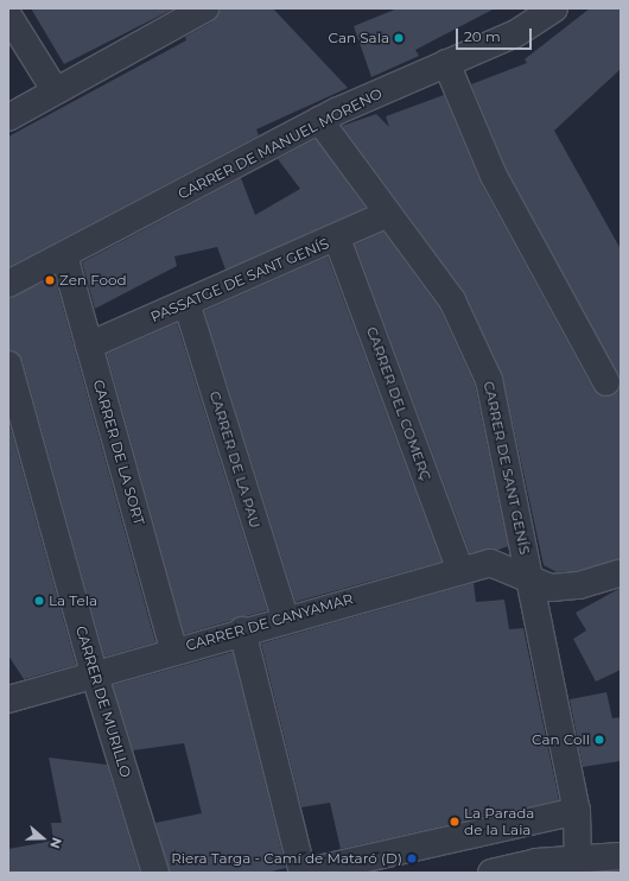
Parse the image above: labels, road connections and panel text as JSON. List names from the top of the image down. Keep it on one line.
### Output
{"streets":{"street":["CARRER DE MANUEL MORENO","PASSATGE DE SANT GENÍS","CARRER DEL COMERÇ","CARRER DE LA SORT","CARRER DE LA PAU","CARRER DE SANT GENÍS","CARRER DE CANYAMAR","CARRER DE MURILLO"]},"crossings":[["CARRER DE MANUEL MORENO","CARRER DE LA SORT"],["CARRER DE MANUEL MORENO","CARRER DE SANT GENÍS"],["PASSATGE DE SANT GENÍS","CARRER DEL COMERÇ"],["PASSATGE DE SANT GENÍS","CARRER DE LA SORT"],["PASSATGE DE SANT GENÍS","CARRER DE LA PAU"],["PASSATGE DE SANT GENÍS","CARRER DE SANT GENÍS"],["CARRER DEL COMERÇ","CARRER DE CANYAMAR"],["CARRER DE LA SORT","CARRER DE CANYAMAR"],["CARRER DE LA PAU","CARRER DE CANYAMAR"],["CARRER DE SANT GENÍS","CARRER DE CANYAMAR"],["CARRER DE CANYAMAR","CARRER DE MURILLO"]],"places":["Can Sala","Zen Food","La Tela","Can Coll","La Parada de la Laia","Riera Targa - Camí de Mataró (D)"],"scale_bar":"20 m","north":"right"}
